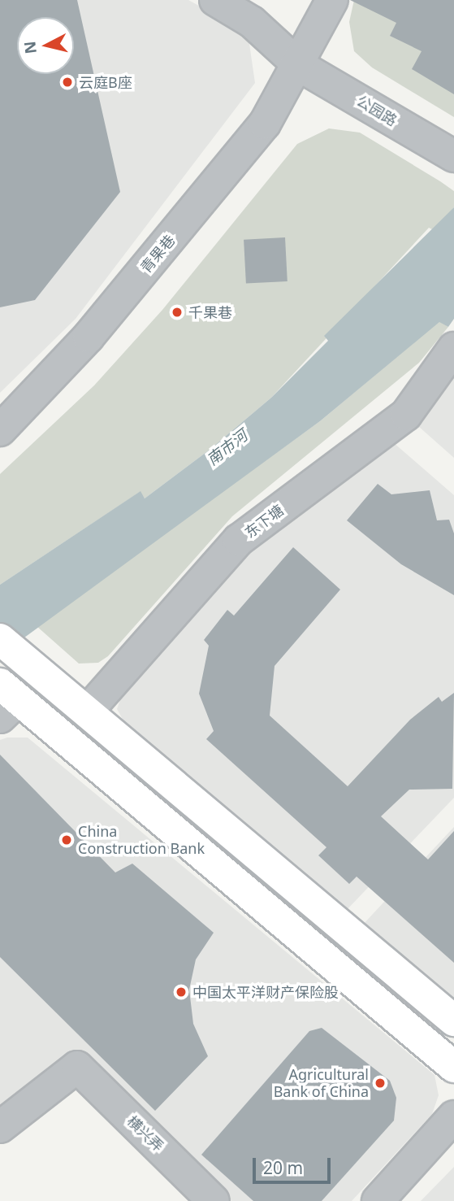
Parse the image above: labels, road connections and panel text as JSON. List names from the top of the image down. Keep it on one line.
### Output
{"streets":{"street":["公园路","青果巷","东下塘","横兴弄"]},"crossings":[["公园路","青果巷"]],"water":["南市河"],"places":["云庭B座","千果巷","China Construction Bank","中国太平洋财产保险股","Agricultural Bank of China"],"scale_bar":"20 m","north":"left"}
